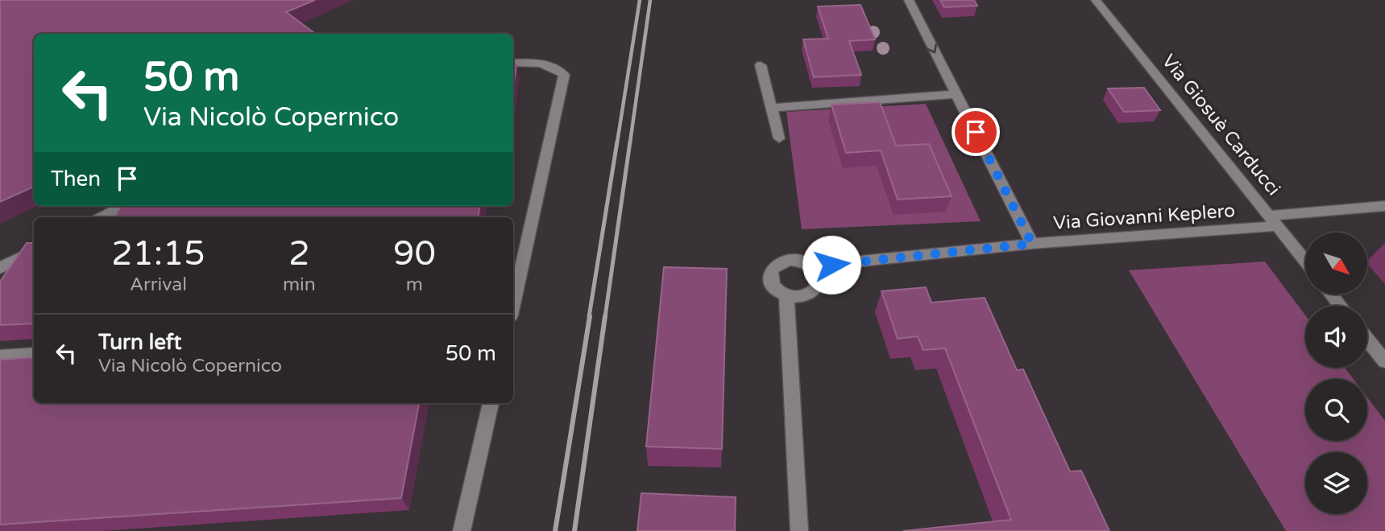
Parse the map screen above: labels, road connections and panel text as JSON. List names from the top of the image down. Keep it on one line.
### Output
{"streets":{"street":["Via Giosuè Carducci","Via Giovanni Keplero"]},"crossings":[["Via Giosuè Carducci","Via Giovanni Keplero"]],"north":"bottom right","page":{"turn":["50 m","Via Nicolò Copernico"],"then":"Then","eta":["21:15","Arrival","2","min","90","m"],"list":[{"name":"Turn left","note":"Via Nicolò Copernico","value":"50 m"}]}}
